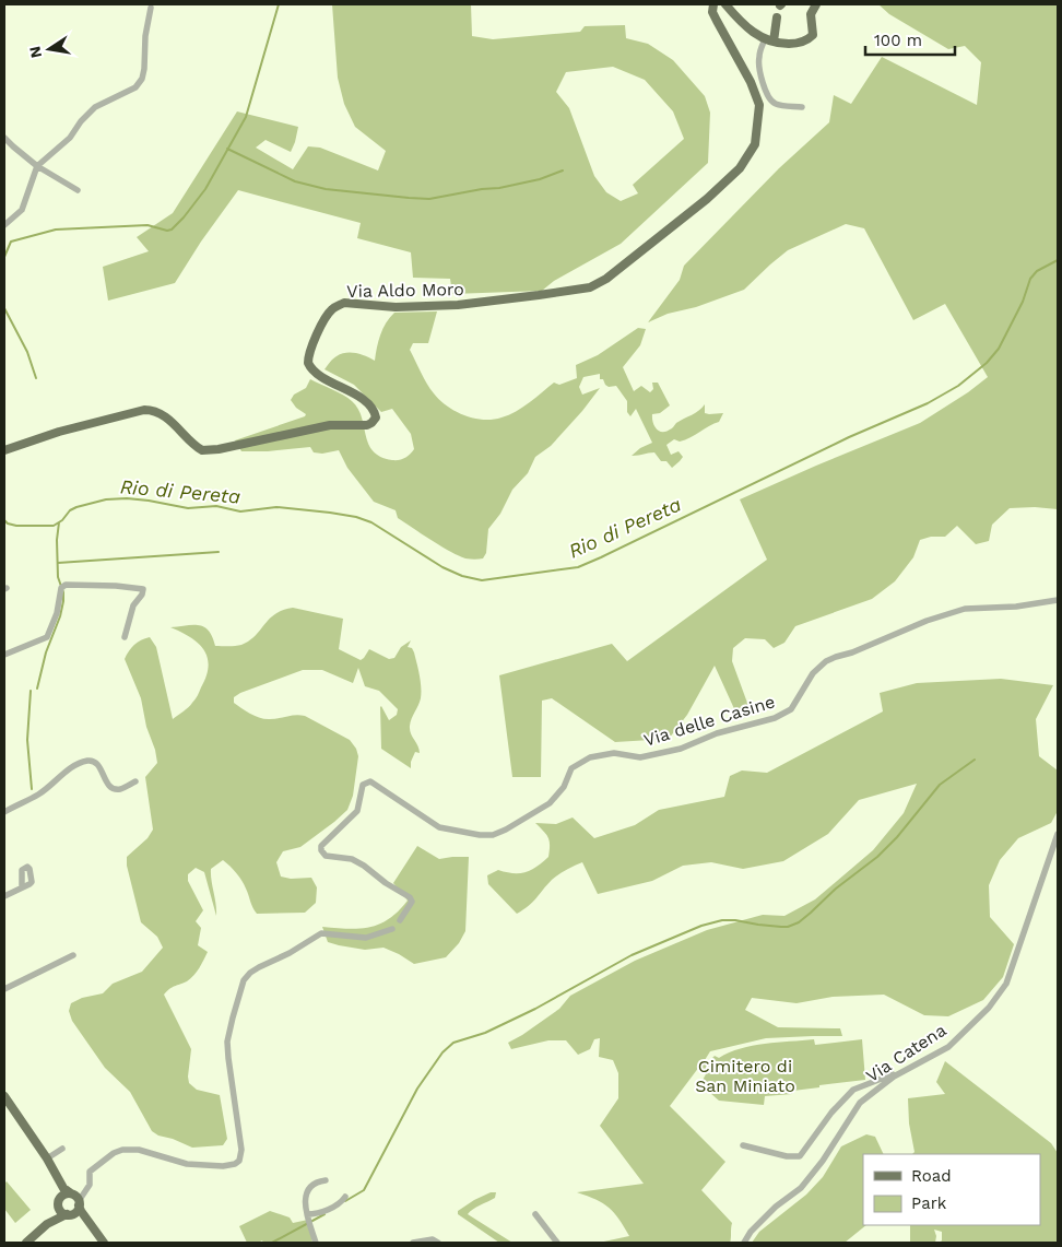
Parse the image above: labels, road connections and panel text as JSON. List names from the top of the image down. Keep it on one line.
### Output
{"streets":{"main road":["Via Aldo Moro"],"street":["Via delle Casine","Via Catena"]},"water":["Rio di Pereta"],"parks":["Cimitero di San Miniato"],"legend":["Road","Park"],"scale_bar":"100 m","north":"left"}
